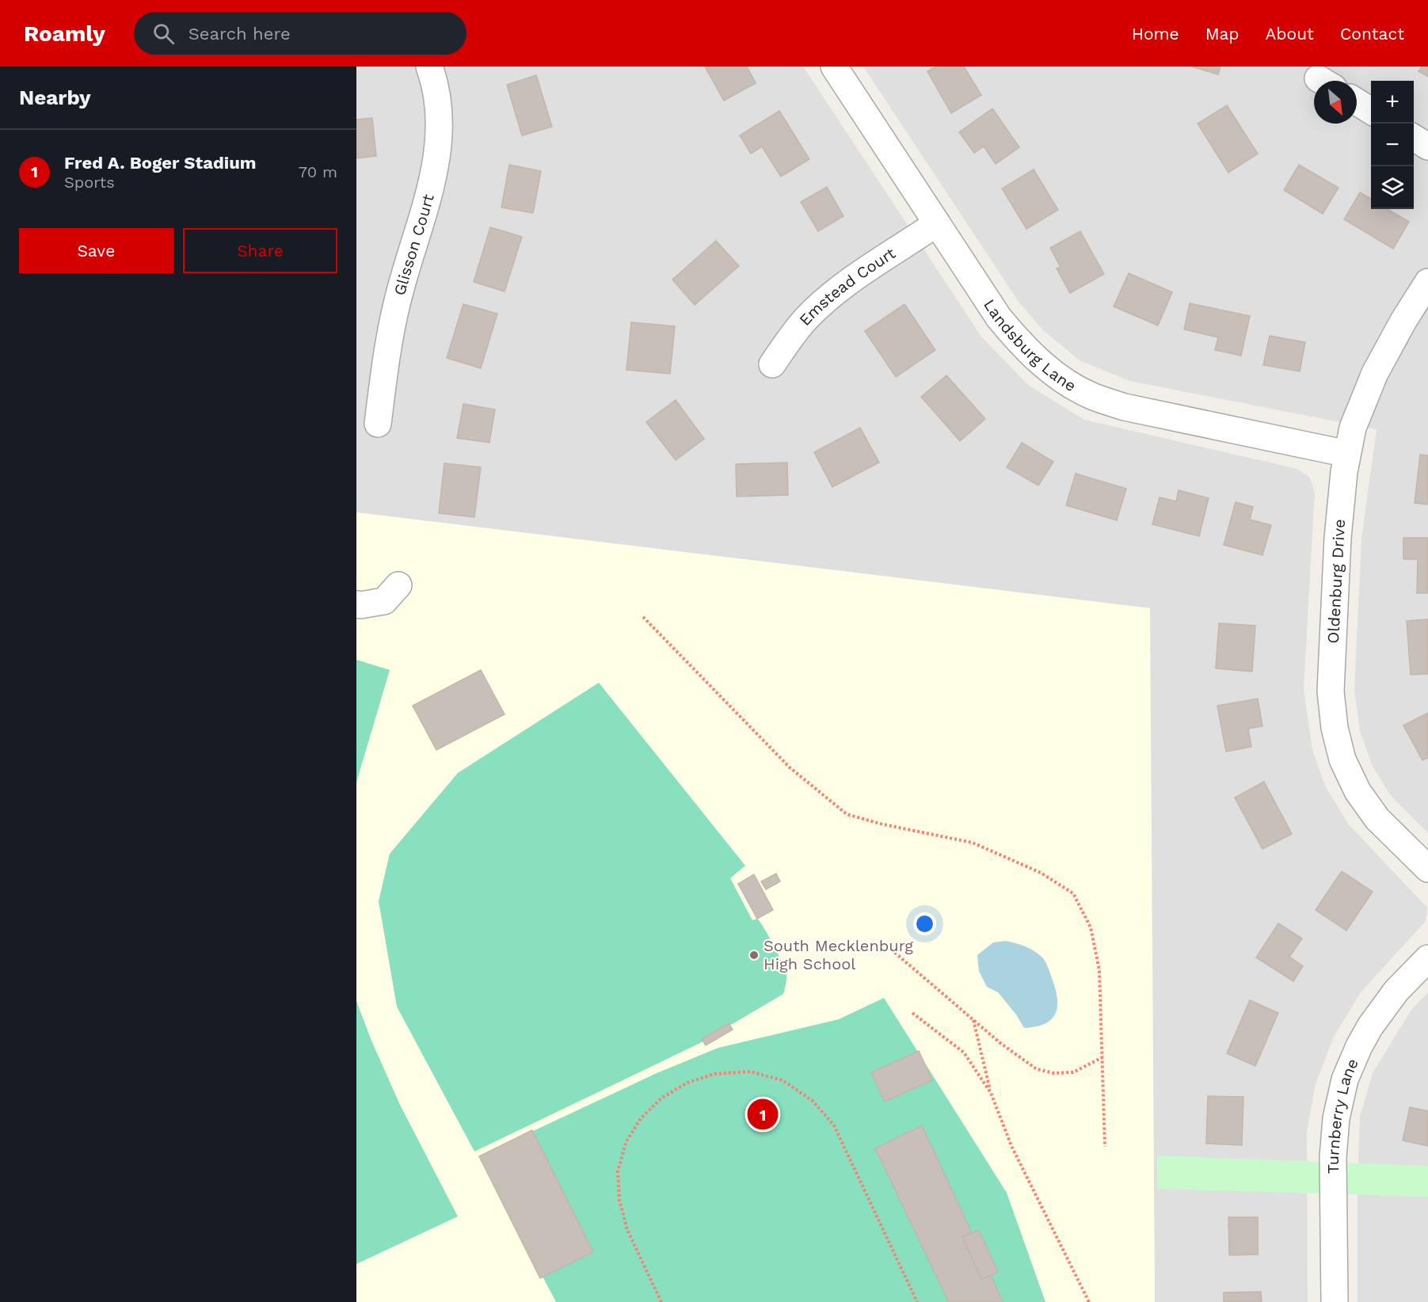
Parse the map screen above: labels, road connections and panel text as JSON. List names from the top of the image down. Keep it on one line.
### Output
{"streets":{"street":["Glisson Court","Emstead Court","Landsburg Lane","Oldenburg Drive","Turnberry Lane"]},"crossings":[["Emstead Court","Landsburg Lane"],["Landsburg Lane","Oldenburg Drive"]],"places":["South Mecklenburg High School"],"north":"bottom right","page":{"header":"Roamly","search":"Search here","nav":["Home","Map","About","Contact"],"heading":"Nearby","map_buttons":["+","−"],"list":[{"mark":"1","name":"Fred A. Boger Stadium","note":"Sports","value":"70 m"}],"buttons":["Save","Share"],"pins":"1"}}
